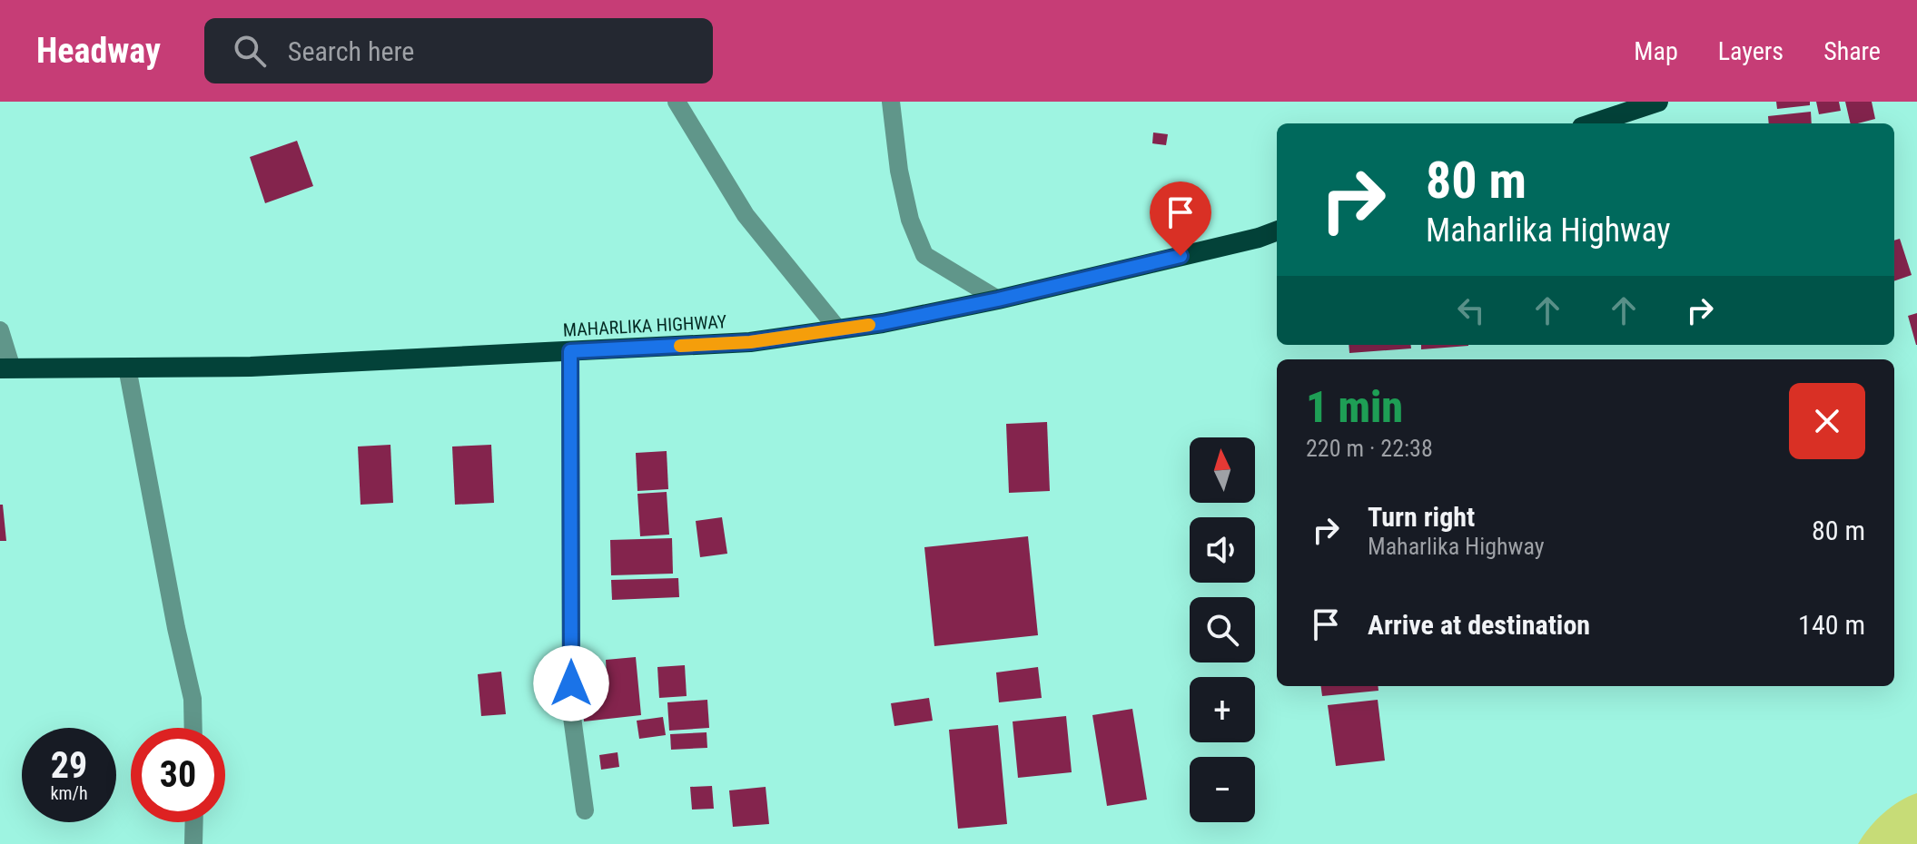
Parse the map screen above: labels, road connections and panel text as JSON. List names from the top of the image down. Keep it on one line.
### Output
{"streets":{"highway":["MAHARLIKA HIGHWAY"]},"north":"top","page":{"header":"Headway","search":"Search here","nav":["Map","Layers","Share"],"turn":["80 m","Maharlika Highway"],"heading":["1 min","220 m · 22:38"],"map_buttons":["+","−"],"list":[{"name":"Turn right","note":"Maharlika Highway","value":"80 m"},{"name":"Arrive at destination","value":"140 m"}],"speed":"29 km/h","limit":"30"}}
